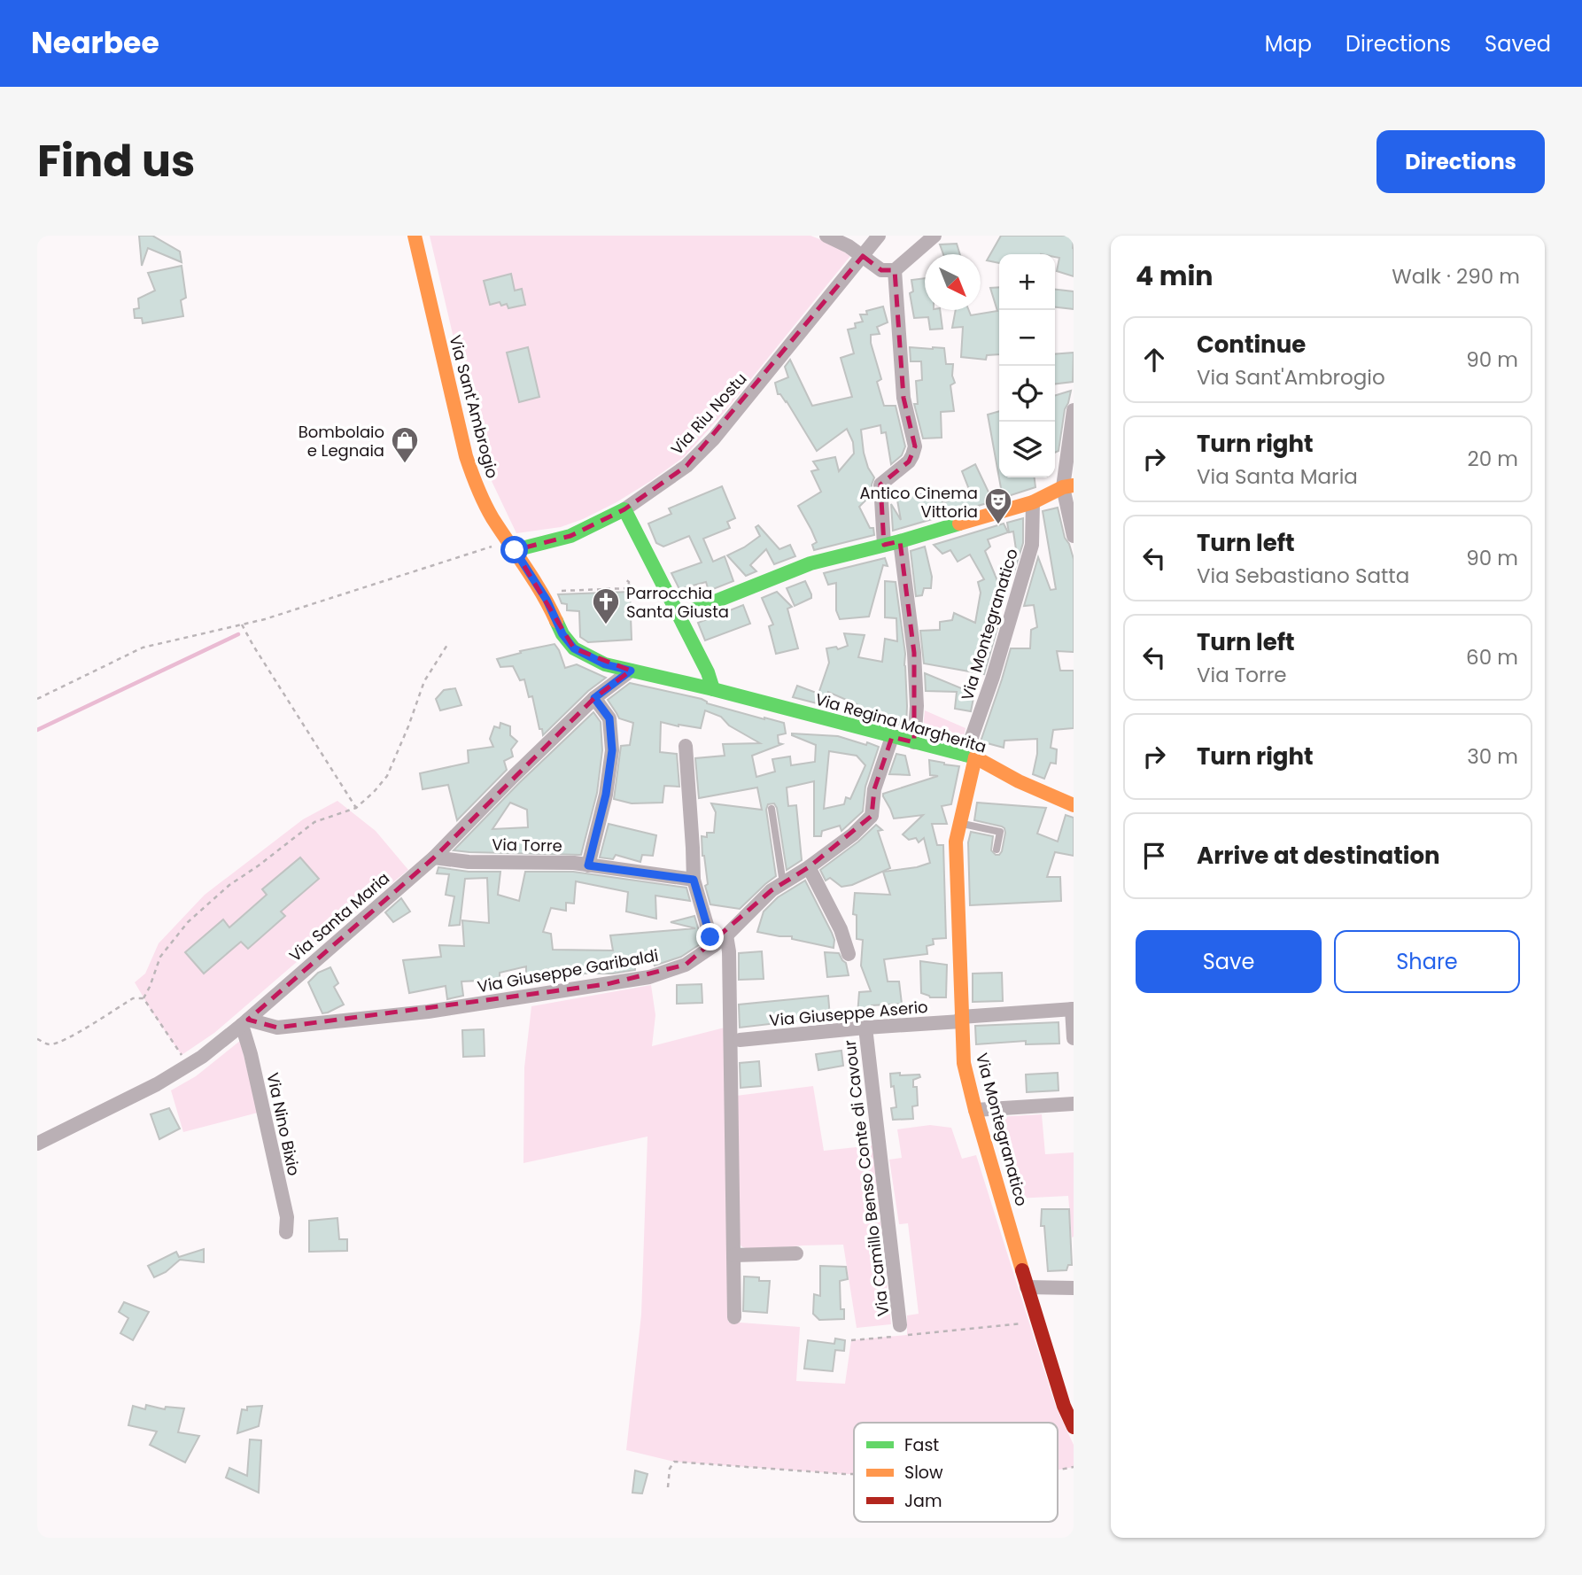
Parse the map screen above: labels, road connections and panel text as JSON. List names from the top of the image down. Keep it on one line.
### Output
{"streets":{"street":["Via Sant'Ambrogio","Via Riu Nostu","Via Montegranatico","Via Regina Margherita","Via Torre","Via Santa Maria","Via Giuseppe Garibaldi","Via Giuseppe Aserio","Via Nino Bixio","Via Camillo Benso Conte di Cavour"]},"crossings":[["Via Sant'Ambrogio","Via Riu Nostu"],["Via Sant'Ambrogio","Via Regina Margherita"],["Via Sant'Ambrogio","Via Santa Maria"],["Via Montegranatico","Via Regina Margherita"],["Via Montegranatico","Via Giuseppe Aserio"],["Via Regina Margherita","Via Santa Maria"],["Via Regina Margherita","Via Giuseppe Garibaldi"],["Via Torre","Via Santa Maria"],["Via Santa Maria","Via Giuseppe Garibaldi"],["Via Santa Maria","Via Nino Bixio"],["Via Giuseppe Garibaldi","Via Nino Bixio"],["Via Giuseppe Aserio","Via Camillo Benso Conte di Cavour"]],"places":{"shop":["Bombolaio e Legnaia"],"theatre":["Antico Cinema Vittoria"],"church":["Parrocchia Santa Giusta"]},"legend":["Fast","Slow","Jam"],"north":"bottom right","page":{"header":"Nearbee","nav":["Map","Directions","Saved"],"title":"Find us","buttons":["Directions",["Save","Share"]],"heading":["4 min","Walk · 290 m"],"map_buttons":["+","−"],"list":[["Continue","Via Sant'Ambrogio","90 m"],["Turn right","Via Santa Maria","20 m"],["Turn left","Via Sebastiano Satta","90 m"],["Turn left","Via Torre","60 m"],["Turn right","30 m"],"Arrive at destination"]}}
